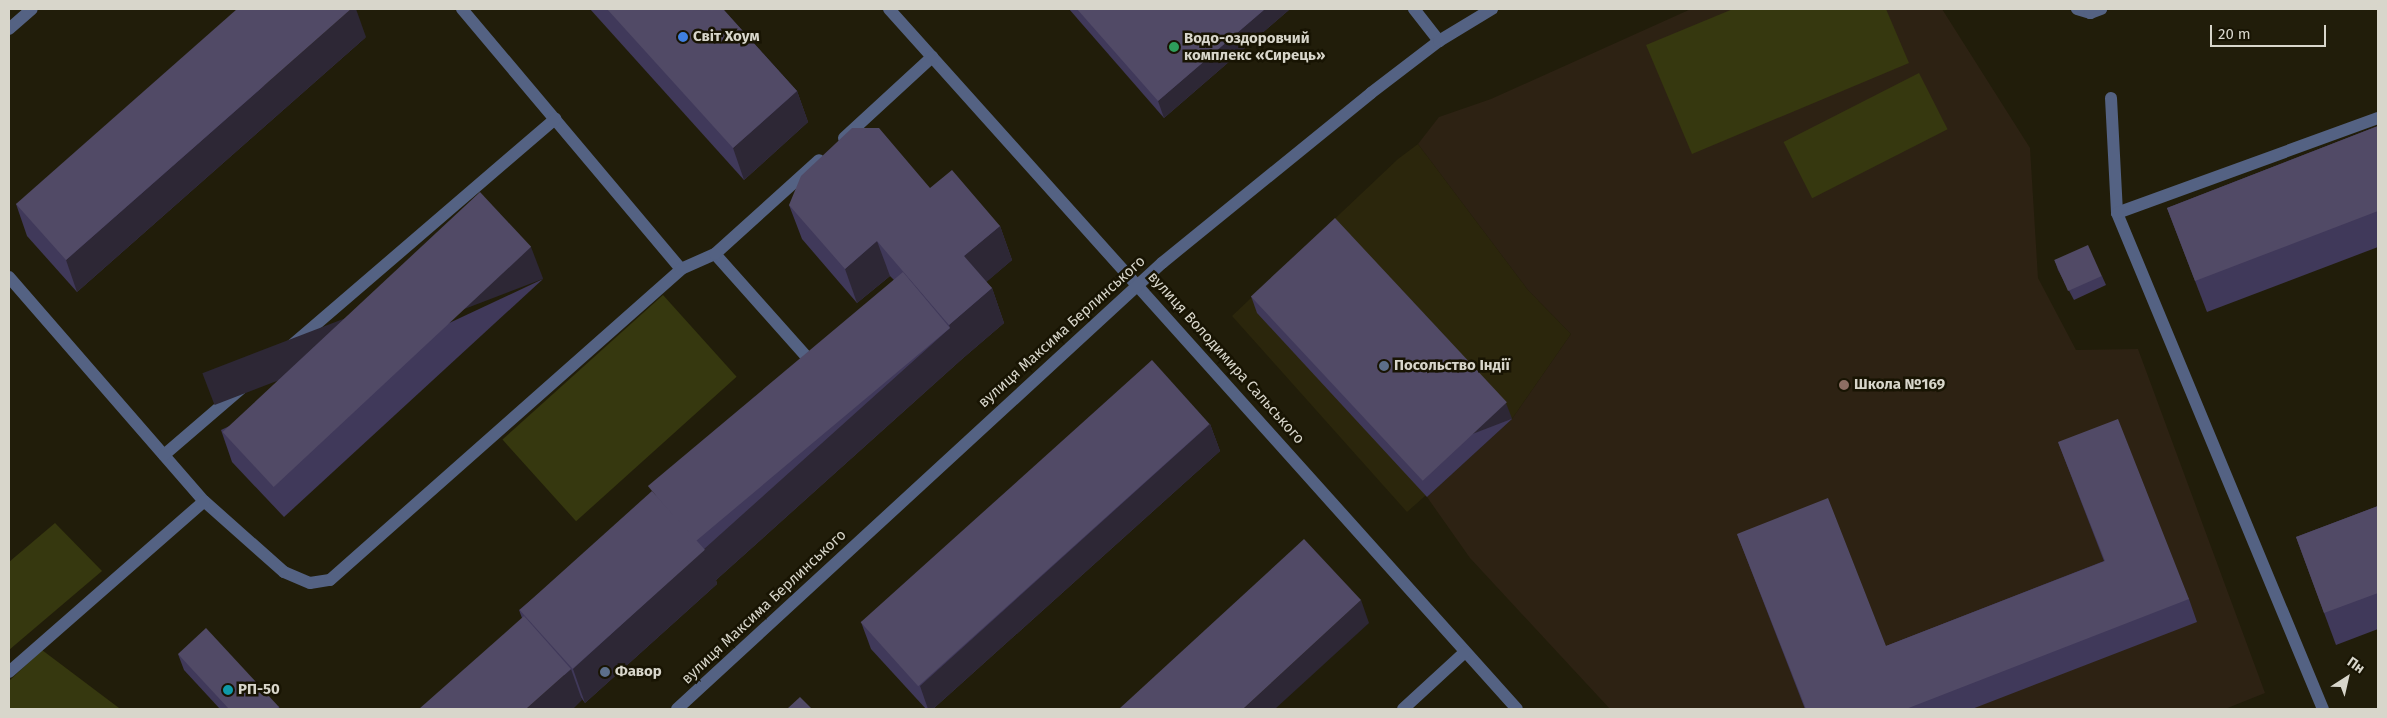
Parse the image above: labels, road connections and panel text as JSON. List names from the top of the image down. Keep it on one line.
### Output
{"streets":{"street":["вулиця Максима Берлинського","вулиця Володимира Сальського"]},"crossings":[["вулиця Максима Берлинського","вулиця Володимира Сальського"]],"places":["Світ Хоум","Водо-оздоровчий комплекс «Сирець»","Посольство Індії","Школа №169","Фавор","РП-50"],"scale_bar":"20 m","north":"top right"}
